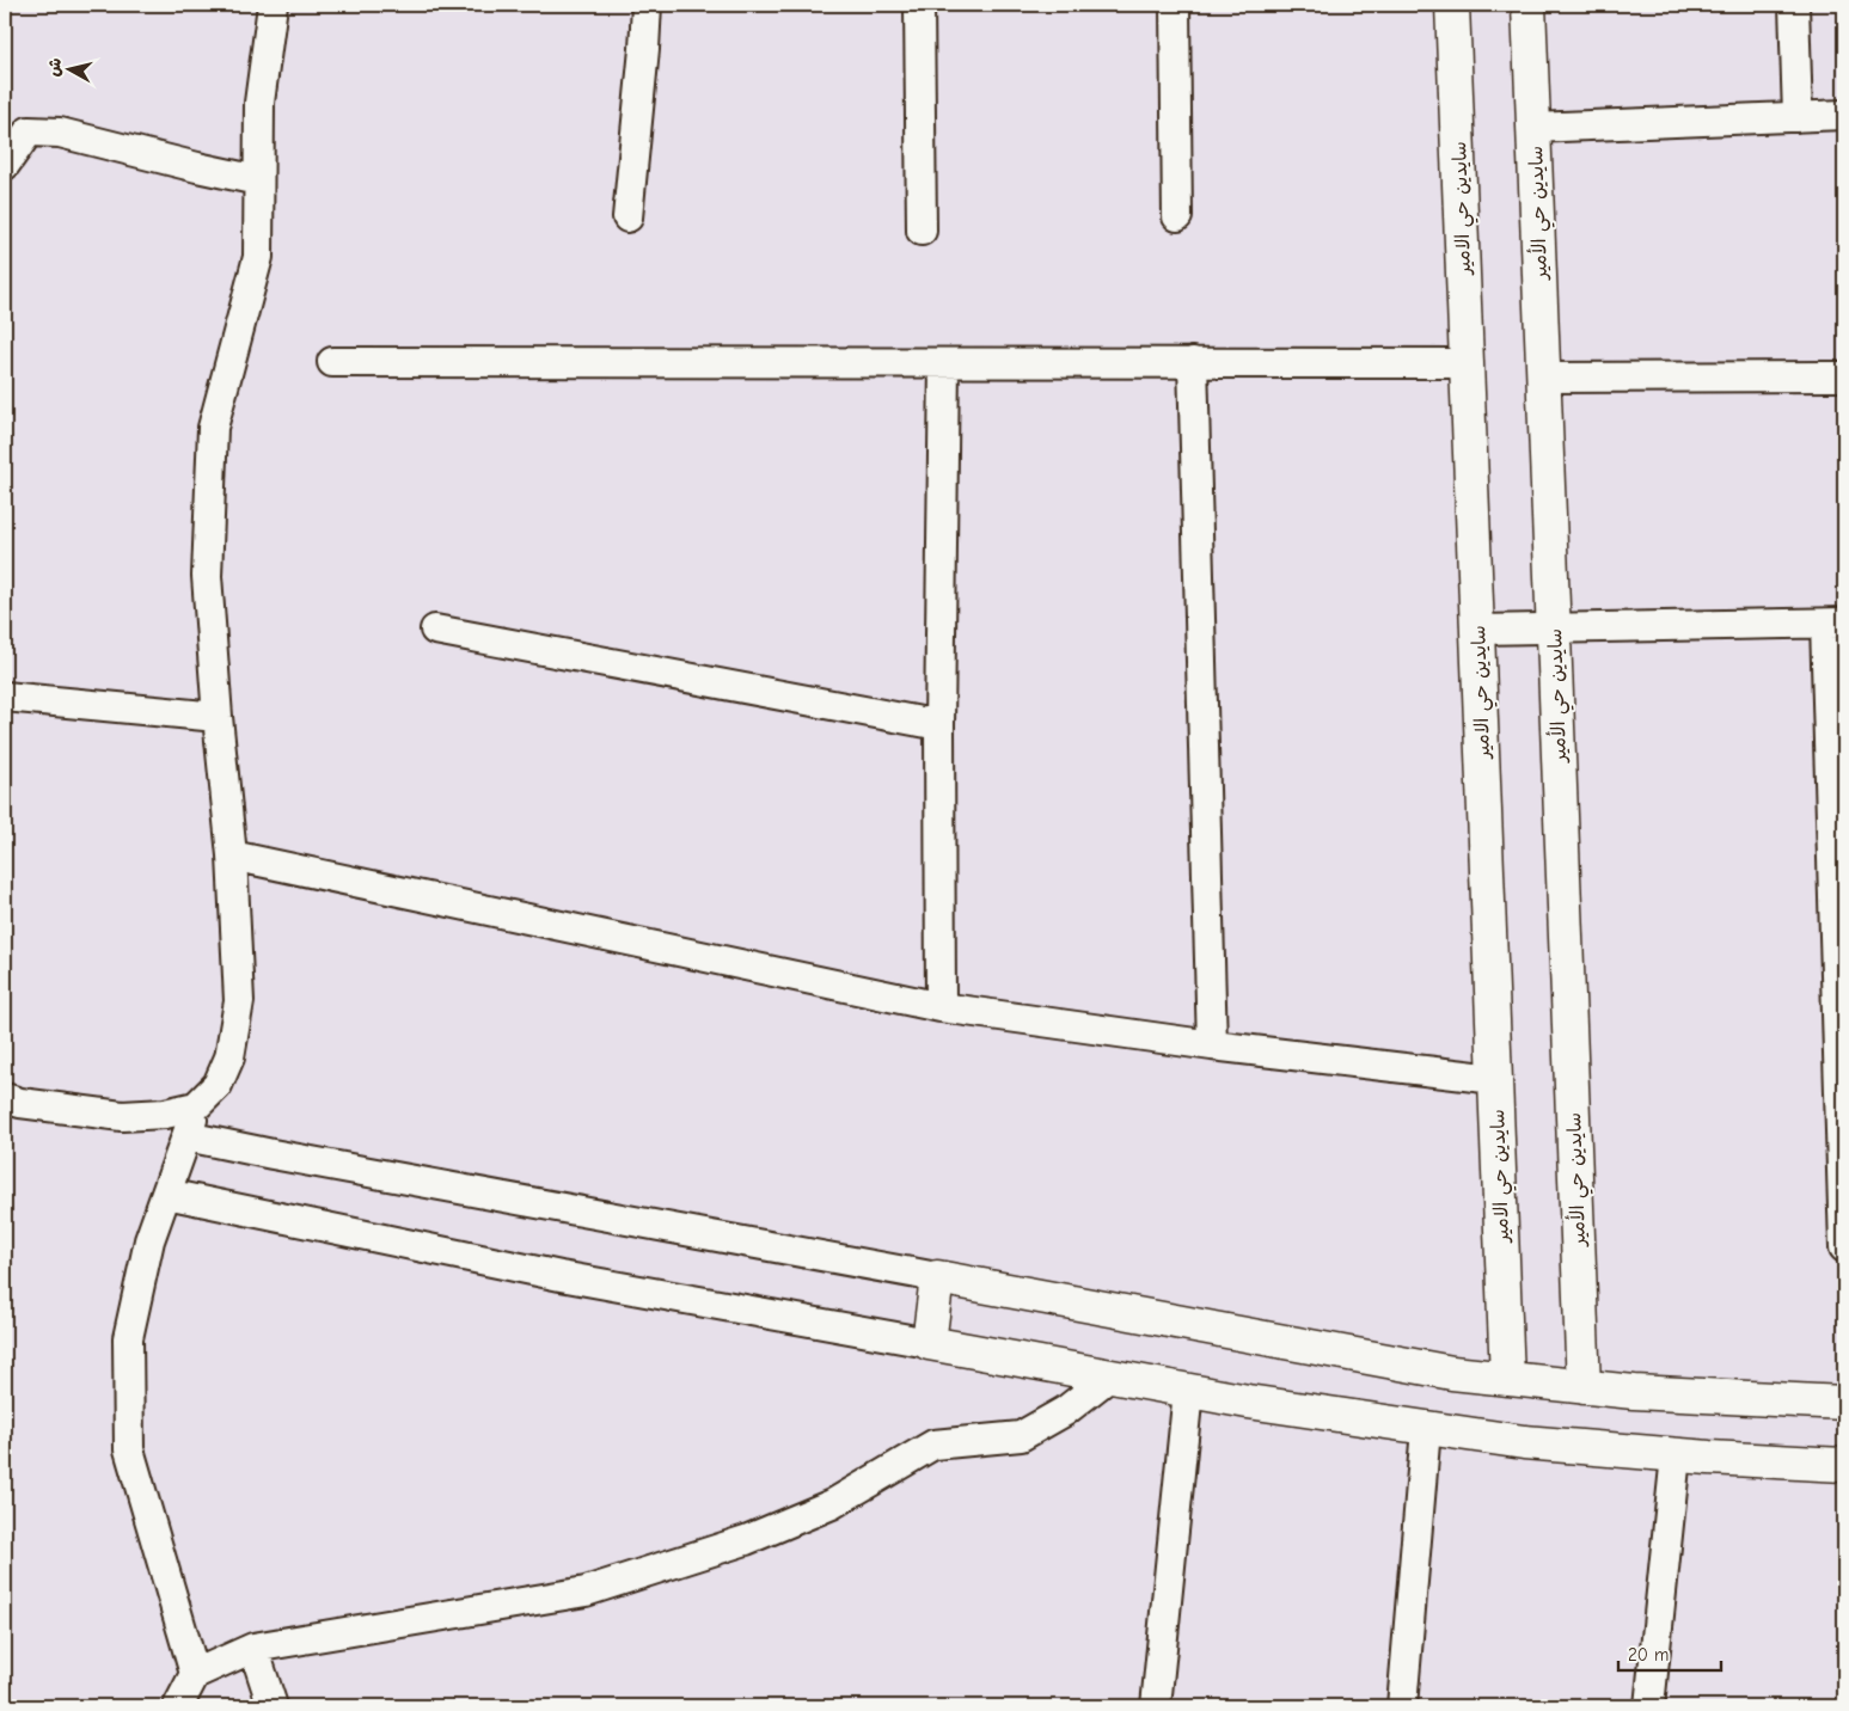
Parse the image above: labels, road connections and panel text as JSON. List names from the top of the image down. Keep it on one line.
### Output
{"streets":{"main road":["سايدين حي الامير","سايدين حي الأمير"]},"scale_bar":"20 m","north":"left"}
